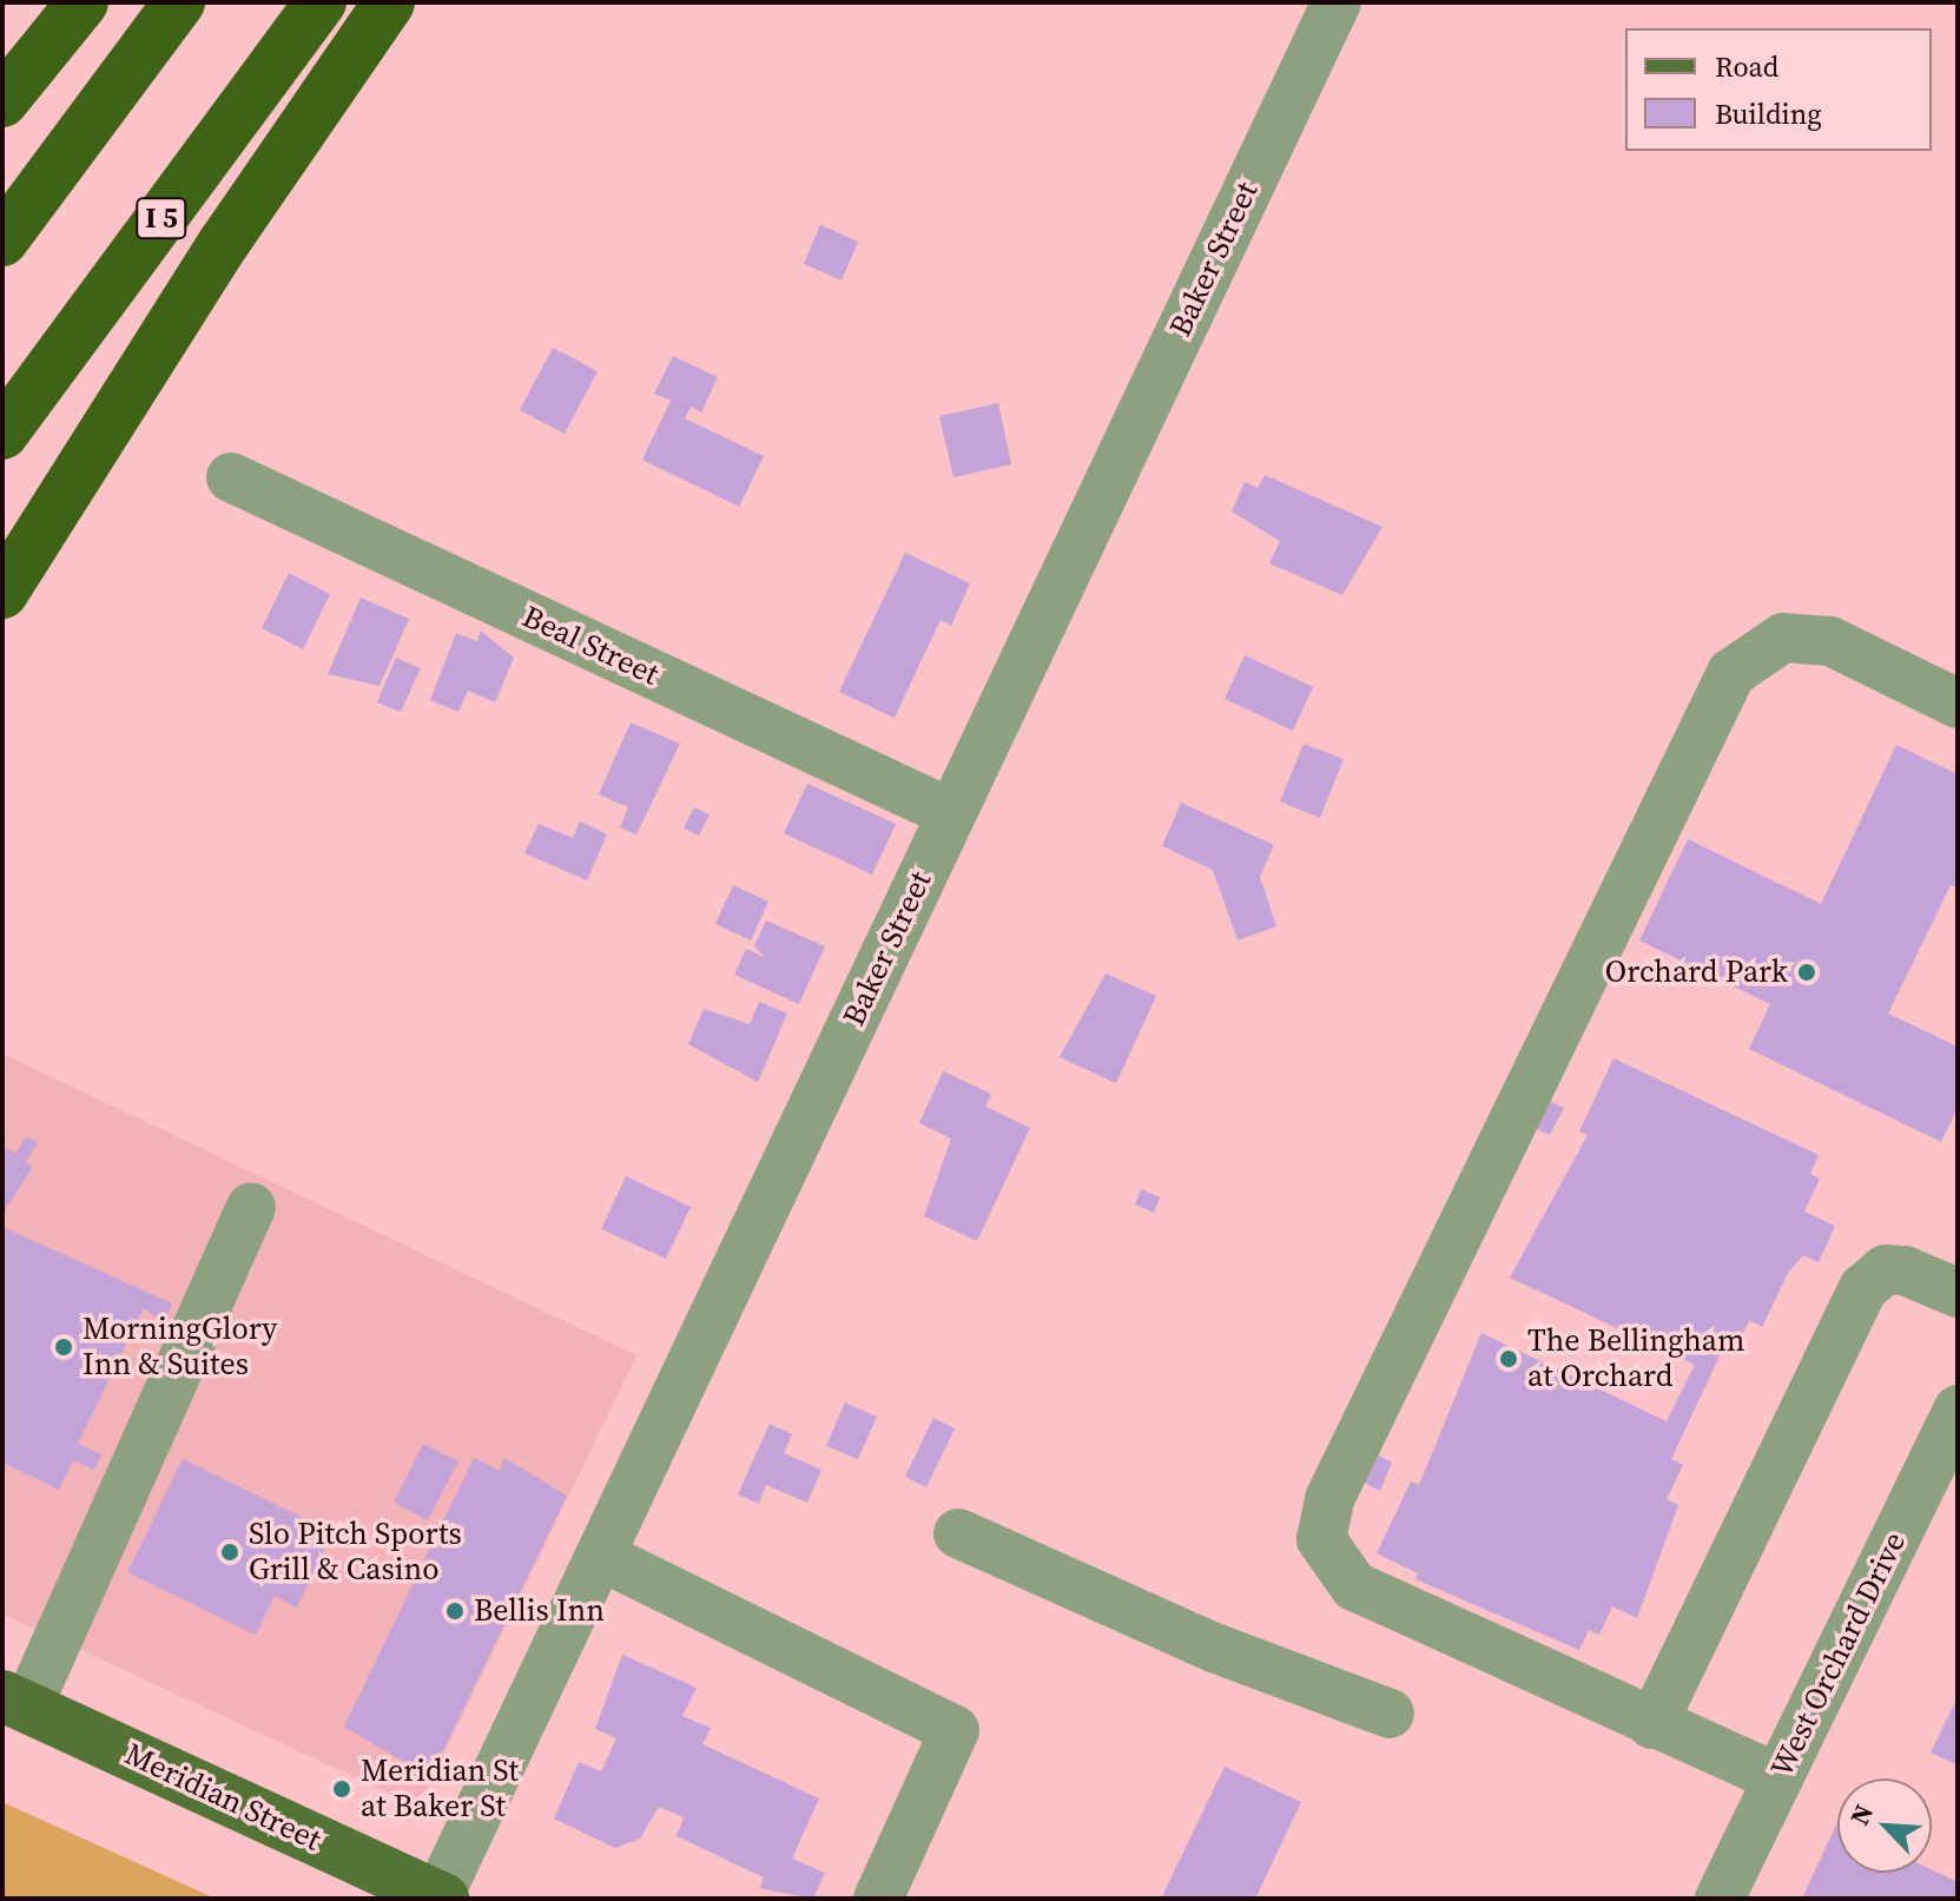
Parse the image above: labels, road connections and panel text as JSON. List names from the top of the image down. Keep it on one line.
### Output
{"streets":{"highway":["I 5"],"main road":["Meridian Street"],"street":["Baker Street","Beal Street","West Orchard Drive"]},"crossings":[["Baker Street","Beal Street"],["Baker Street","Meridian Street"]],"places":["Orchard Park","MorningGlory Inn & Suites","The Bellingham at Orchard","Slo Pitch Sports Grill & Casino","Bellis Inn","Meridian St at Baker St"],"legend":["Road","Building"],"north":"top left"}
